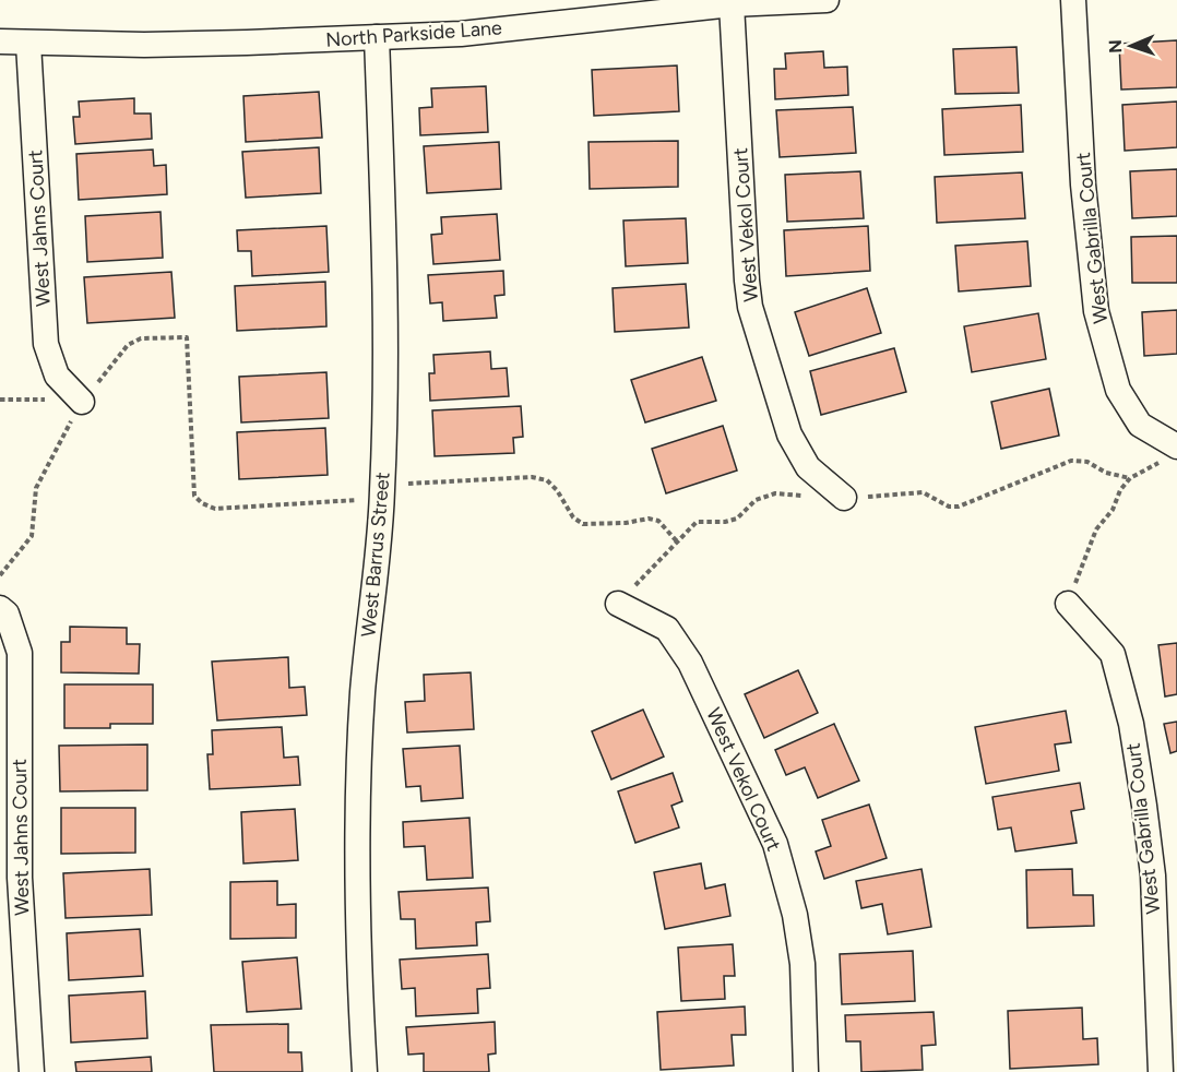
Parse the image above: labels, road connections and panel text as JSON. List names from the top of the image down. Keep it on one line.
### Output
{"streets":{"street":["North Parkside Lane","West Vekol Court","West Jahns Court","West Gabrilla Court","West Barrus Street"]},"crossings":[["North Parkside Lane","West Vekol Court"],["North Parkside Lane","West Jahns Court"],["North Parkside Lane","West Barrus Street"]],"north":"left"}
